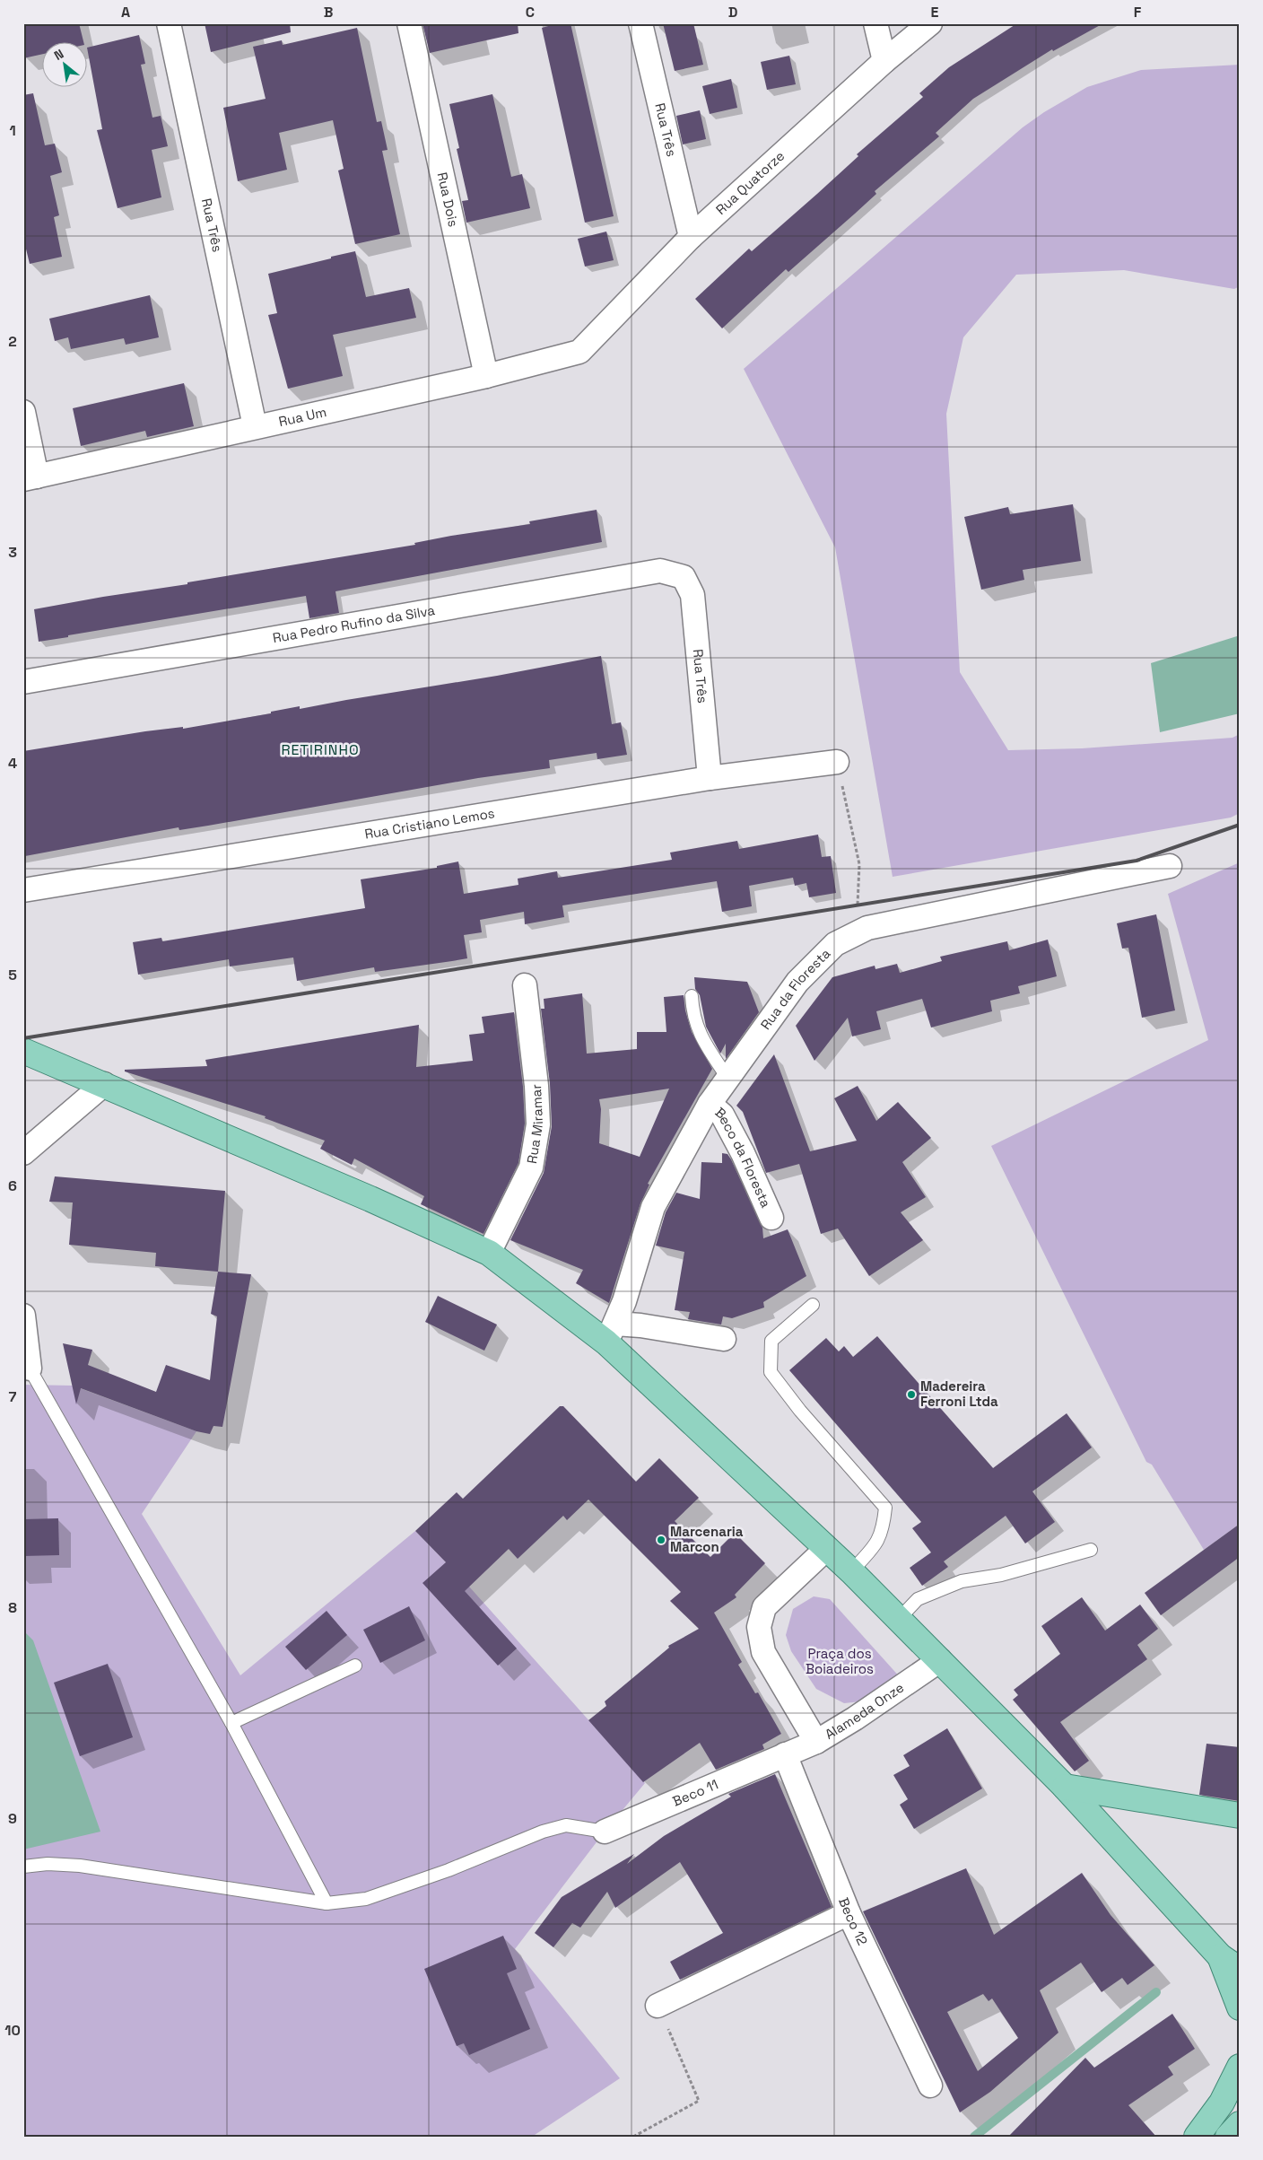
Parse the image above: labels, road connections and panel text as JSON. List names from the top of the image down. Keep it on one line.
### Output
{"streets":{"street":["Rua Três","Rua Quatorze","Rua Dois","Rua Um","Rua Pedro Rufino da Silva","Rua Cristiano Lemos","Rua da Floresta","Rua Miramar","Beco da Floresta","Alameda Onze","Beco 11","Beco 12"]},"crossings":[["Rua Três","Rua Quatorze"],["Rua Três","Rua Um"],["Rua Três","Rua Pedro Rufino da Silva"],["Rua Três","Rua Cristiano Lemos"],["Rua Quatorze","Rua Um"],["Rua Dois","Rua Um"],["Rua da Floresta","Beco da Floresta"],["Alameda Onze","Beco 11"],["Alameda Onze","Beco 12"],["Beco 11","Beco 12"]],"districts":["RETIRINHO"],"parks":["Praça dos Boiadeiros"],"places":["Madereira Ferroni Ltda","Marcenaria Marcon"],"north":"top left","grid":{"columns":["A","B","C","D","E","F"],"rows":["1","2","3","4","5","6","7","8","9","10"]}}
